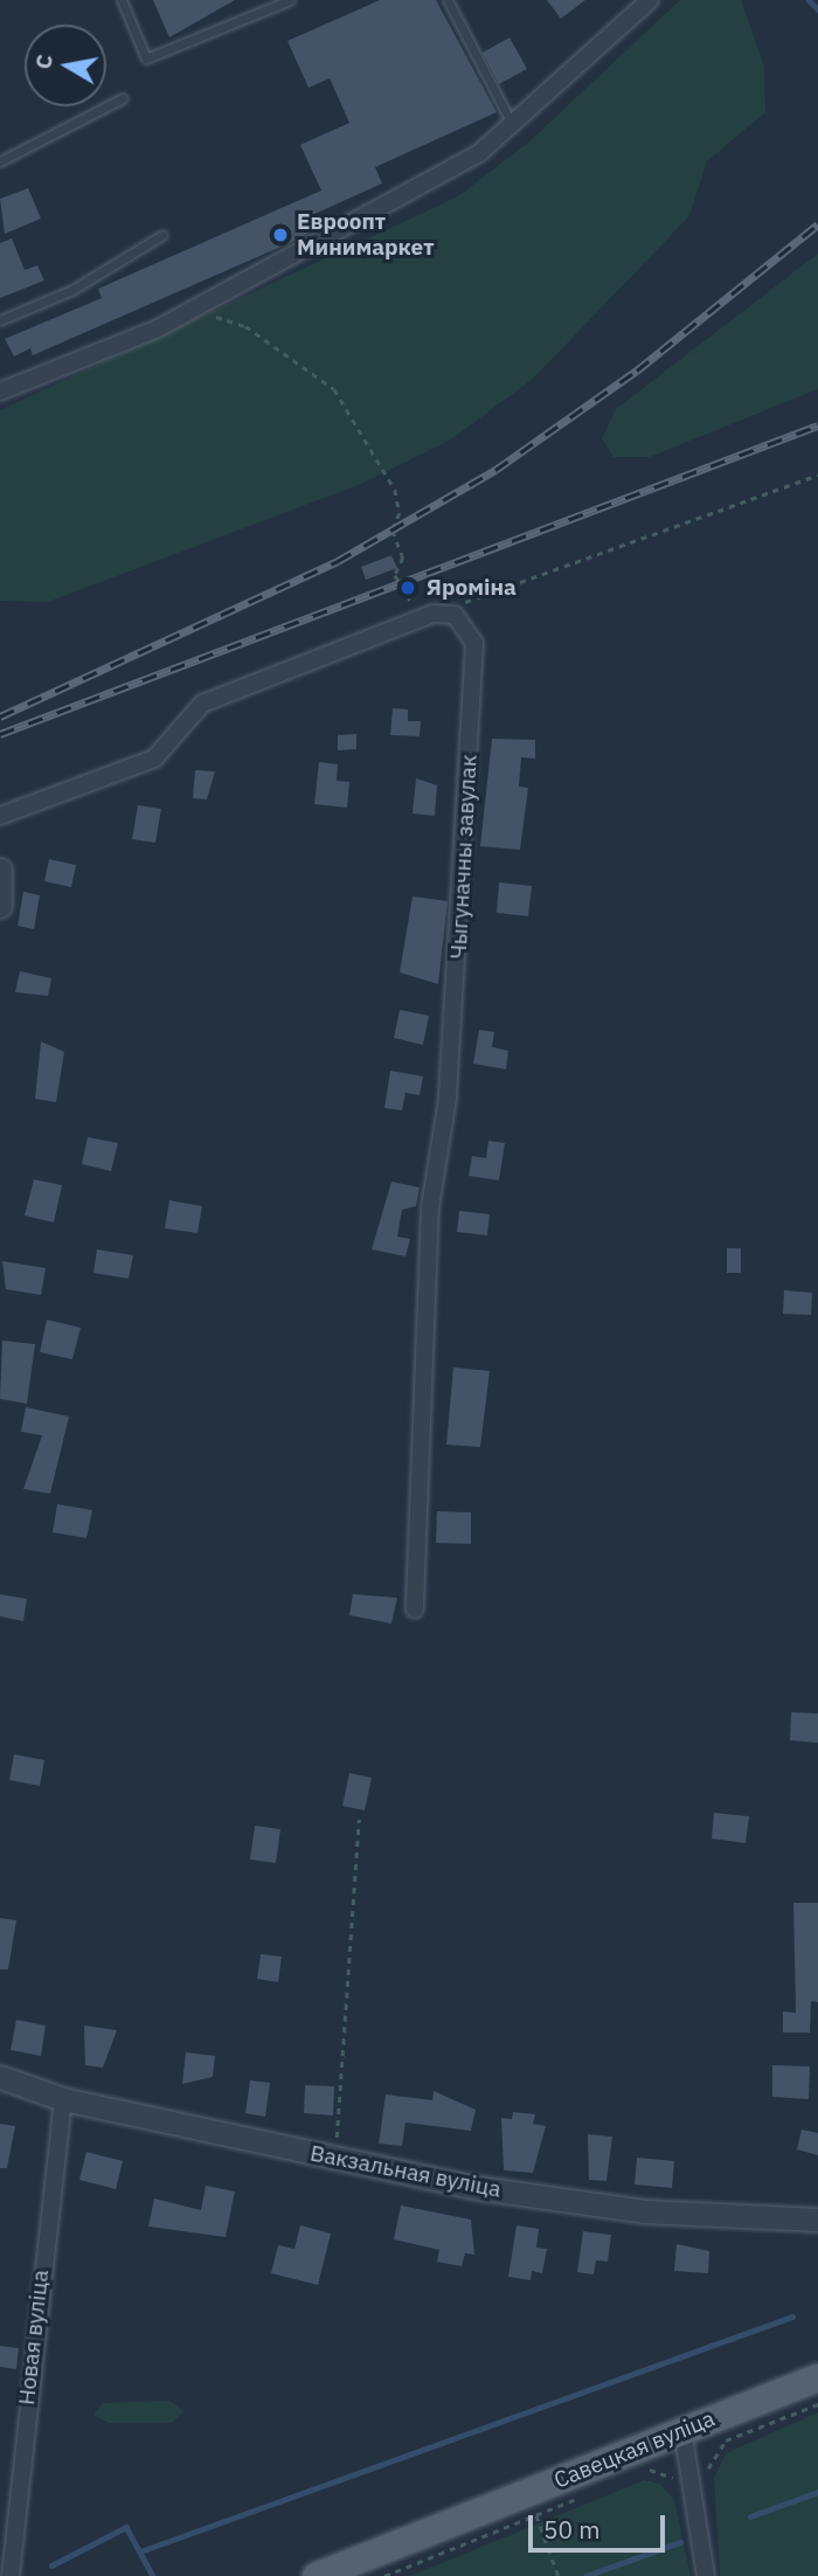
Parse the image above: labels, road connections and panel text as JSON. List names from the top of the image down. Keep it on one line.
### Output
{"streets":{"main road":["Савецкая вуліца"],"street":["Чыгуначны завулак","Вакзальная вуліца","Новая вуліца"]},"crossings":[["Вакзальная вуліца","Новая вуліца"]],"places":["Евроопт Минимаркет","Яроміна"],"scale_bar":"50 m","north":"left"}
